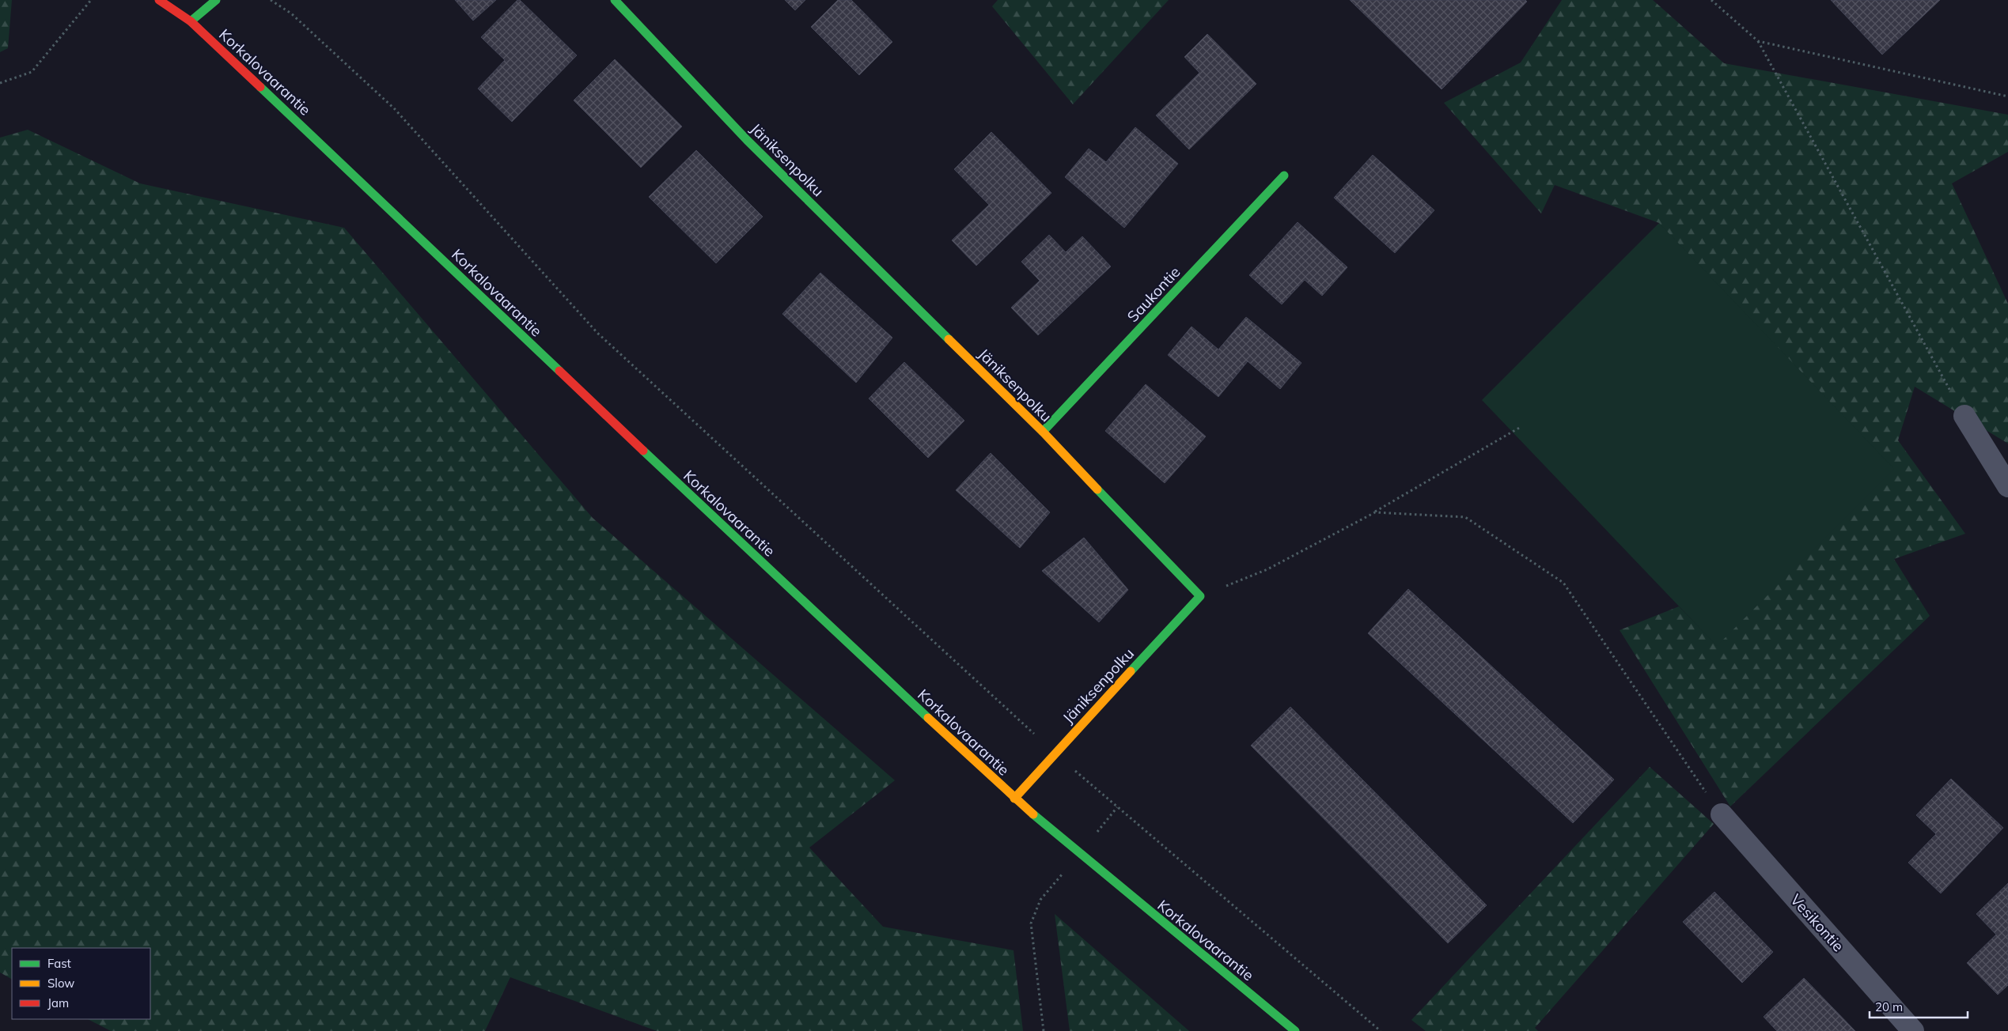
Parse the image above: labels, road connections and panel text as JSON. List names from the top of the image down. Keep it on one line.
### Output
{"streets":{"street":["Korkalovaarantie","Jäniksenpolku","Saukontie","Vesikontie"]},"crossings":[["Korkalovaarantie","Jäniksenpolku"],["Jäniksenpolku","Saukontie"]],"legend":["Fast","Slow","Jam"],"scale_bar":"20 m"}
